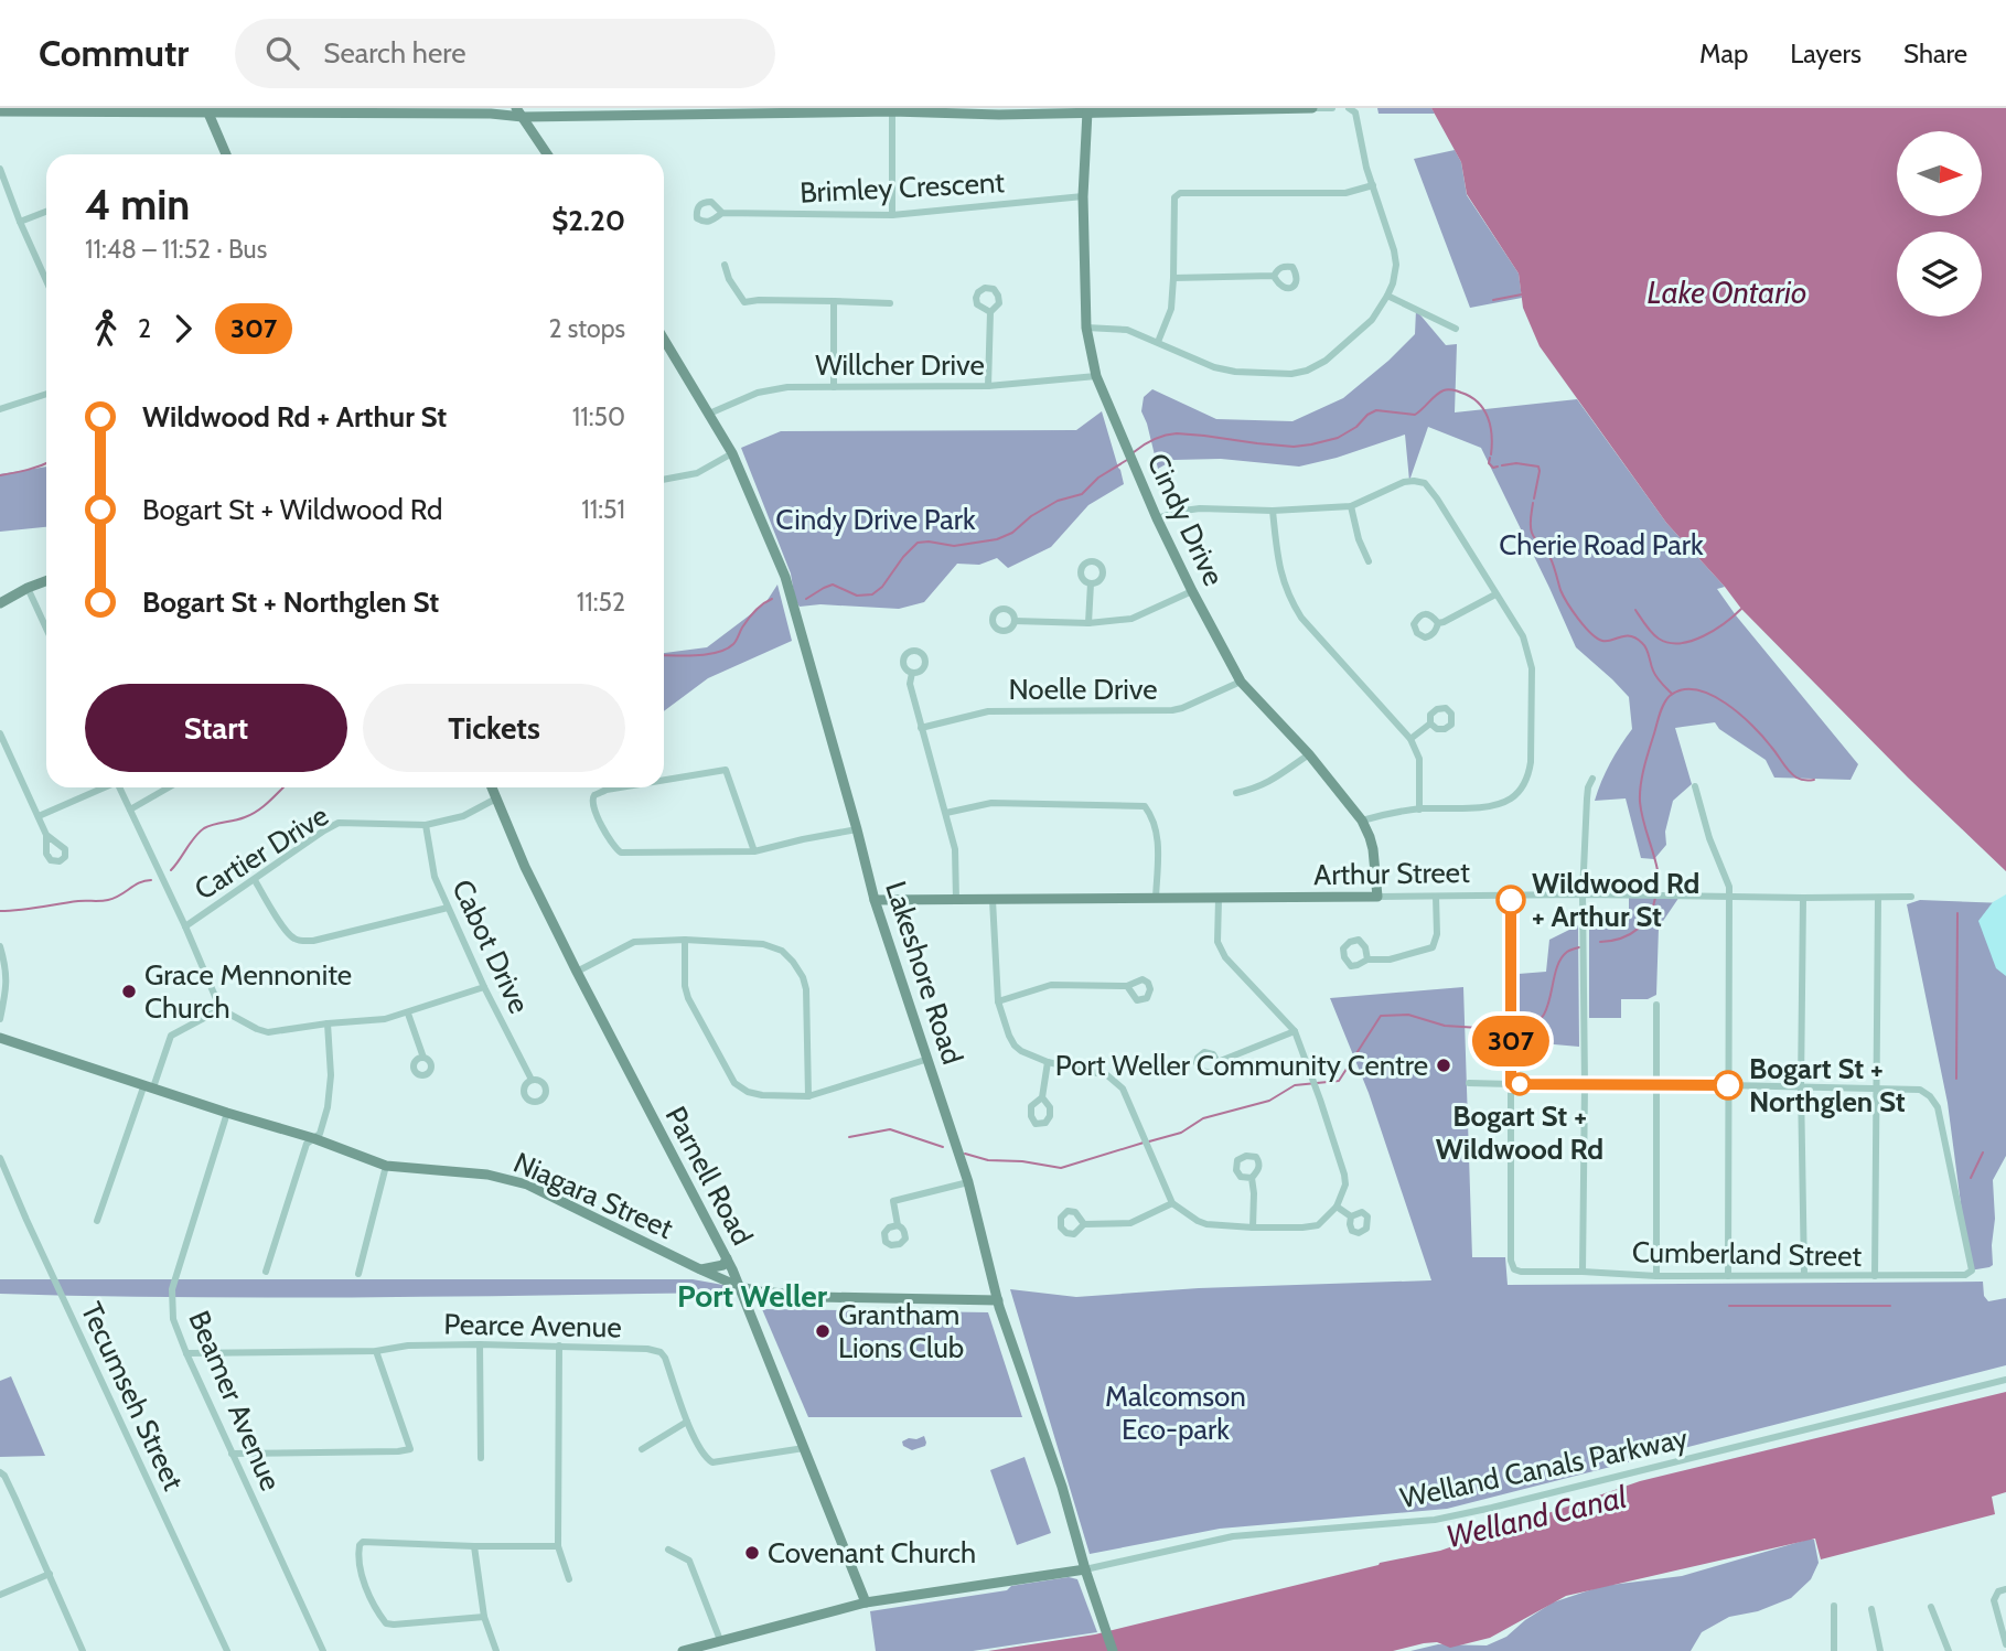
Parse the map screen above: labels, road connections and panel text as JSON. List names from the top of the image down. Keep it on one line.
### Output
{"streets":{"street":["Brimley Crescent","Willcher Drive","Cindy Drive","Noelle Drive","Cartier Drive","Arthur Street","Cabot Drive","Lakeshore Road","Parnell Road","Niagara Street","Cumberland Street","Pearce Avenue","Tecumseh Street","Beamer Avenue","Welland Canals Parkway"]},"crossings":[["Brimley Crescent","Cindy Drive"],["Willcher Drive","Cindy Drive"],["Willcher Drive","Lakeshore Road"],["Cindy Drive","Noelle Drive"],["Cindy Drive","Arthur Street"],["Cartier Drive","Cabot Drive"],["Cartier Drive","Parnell Road"],["Arthur Street","Lakeshore Road"],["Lakeshore Road","Niagara Street"],["Lakeshore Road","Welland Canals Parkway"],["Parnell Road","Niagara Street"],["Parnell Road","Pearce Avenue"],["Niagara Street","Beamer Avenue"],["Pearce Avenue","Beamer Avenue"]],"districts":["Port Weller"],"water":["Lake Ontario","Welland Canal"],"parks":["Cindy Drive Park","Cherie Road Park","Malcomson Eco-park"],"places":["Wildwood Rd + Arthur St","Grace Mennonite Church","Port Weller Community Centre","Bogart St + Wildwood Rd","Bogart St + Northglen St","Grantham Lions Club","Covenant Church"],"lines":["bus line 307"],"north":"right","page":{"header":"Commutr","search":"Search here","nav":["Map","Layers","Share"],"on_map":"307","heading":["4 min","11:48 – 11:52 · Bus","$2.20"],"legs":["2","307","2 stops"],"list":[{"name":"Wildwood Rd + Arthur St","value":"11:50"},{"name":"Bogart St + Wildwood Rd","value":"11:51"},{"name":"Bogart St + Northglen St","value":"11:52"}],"buttons":["Start","Tickets"]}}
